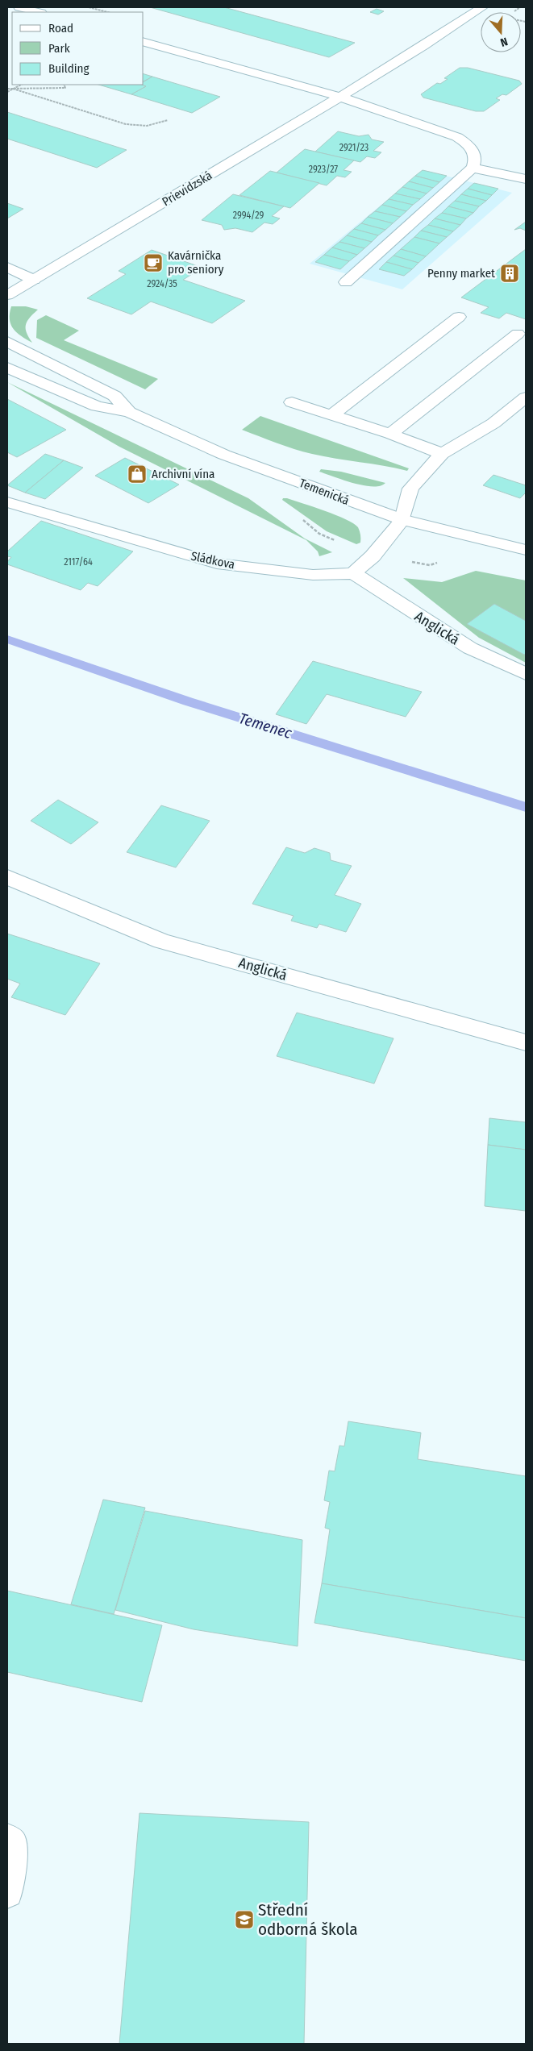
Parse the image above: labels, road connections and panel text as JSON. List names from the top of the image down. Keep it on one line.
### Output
{"streets":{"street":["Prievidzská","Temenická","Sládkova","Anglická"]},"crossings":[["Sládkova","Anglická"]],"water":["Temenec"],"places":{"cafe":["Kavárnička pro seniory"],"building":["Penny market"],"shop":["Archivní vína"],"school or university":["Střední odborná škola"]},"house_numbers":["2921/23","2923/27","2994/29","2924/35","2117/64"],"legend":["Road","Park","Building"],"north":"bottom"}
